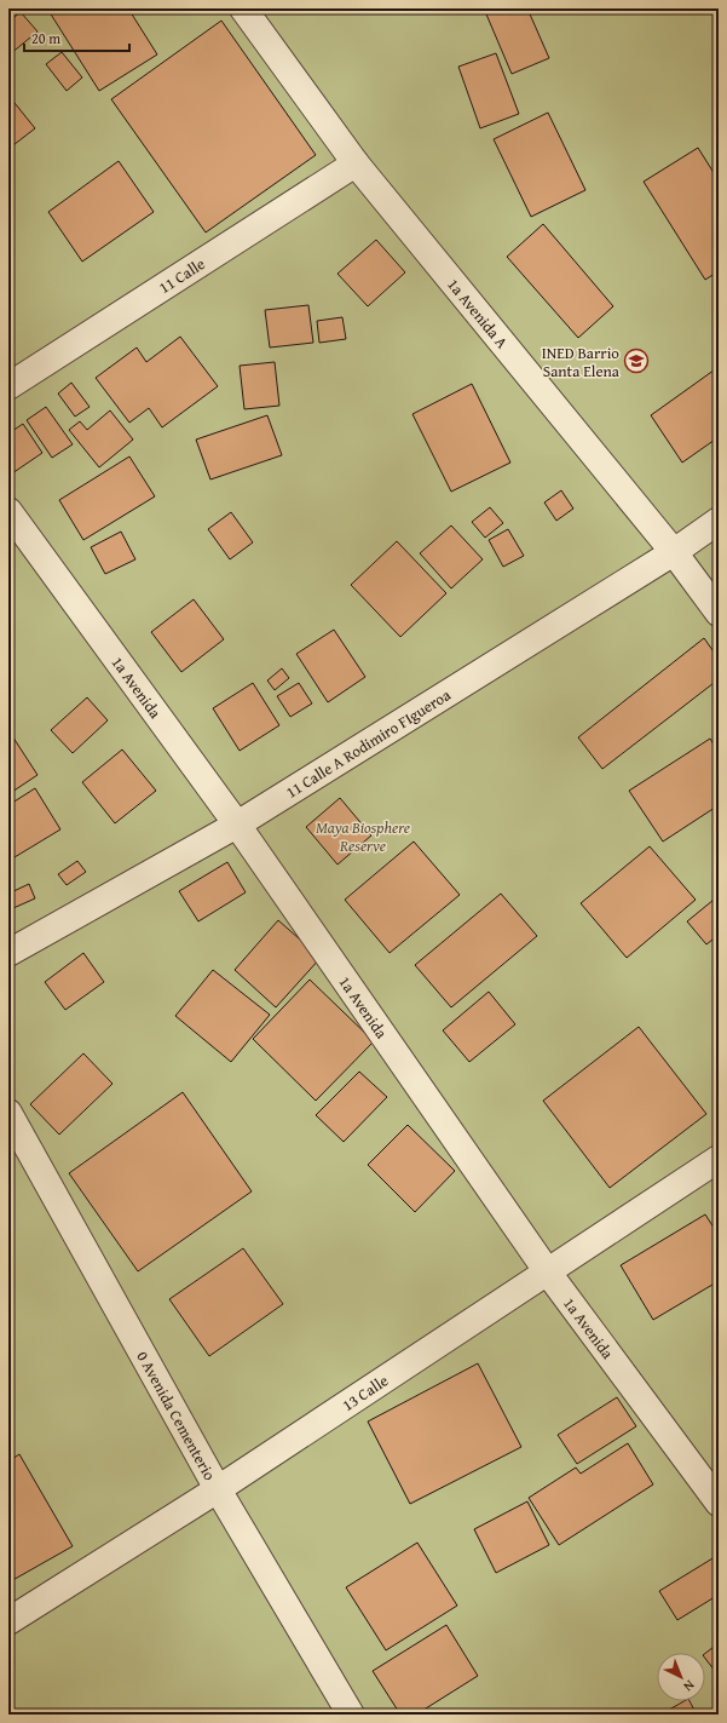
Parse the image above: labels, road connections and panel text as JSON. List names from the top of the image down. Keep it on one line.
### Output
{"streets":{"street":["11 Calle","1a Avenida A","1a Avenida","11 Calle A Rodimiro FIgueroa","13 Calle","0 Avenida Cementerio"]},"crossings":[["11 Calle","1a Avenida A"],["1a Avenida A","11 Calle A Rodimiro FIgueroa"],["1a Avenida","11 Calle A Rodimiro FIgueroa"],["1a Avenida","13 Calle"],["13 Calle","0 Avenida Cementerio"]],"parks":["Maya Biosphere Reserve"],"places":{"school or university":["INED Barrio Santa Elena"]},"scale_bar":"20 m","north":"bottom right"}
